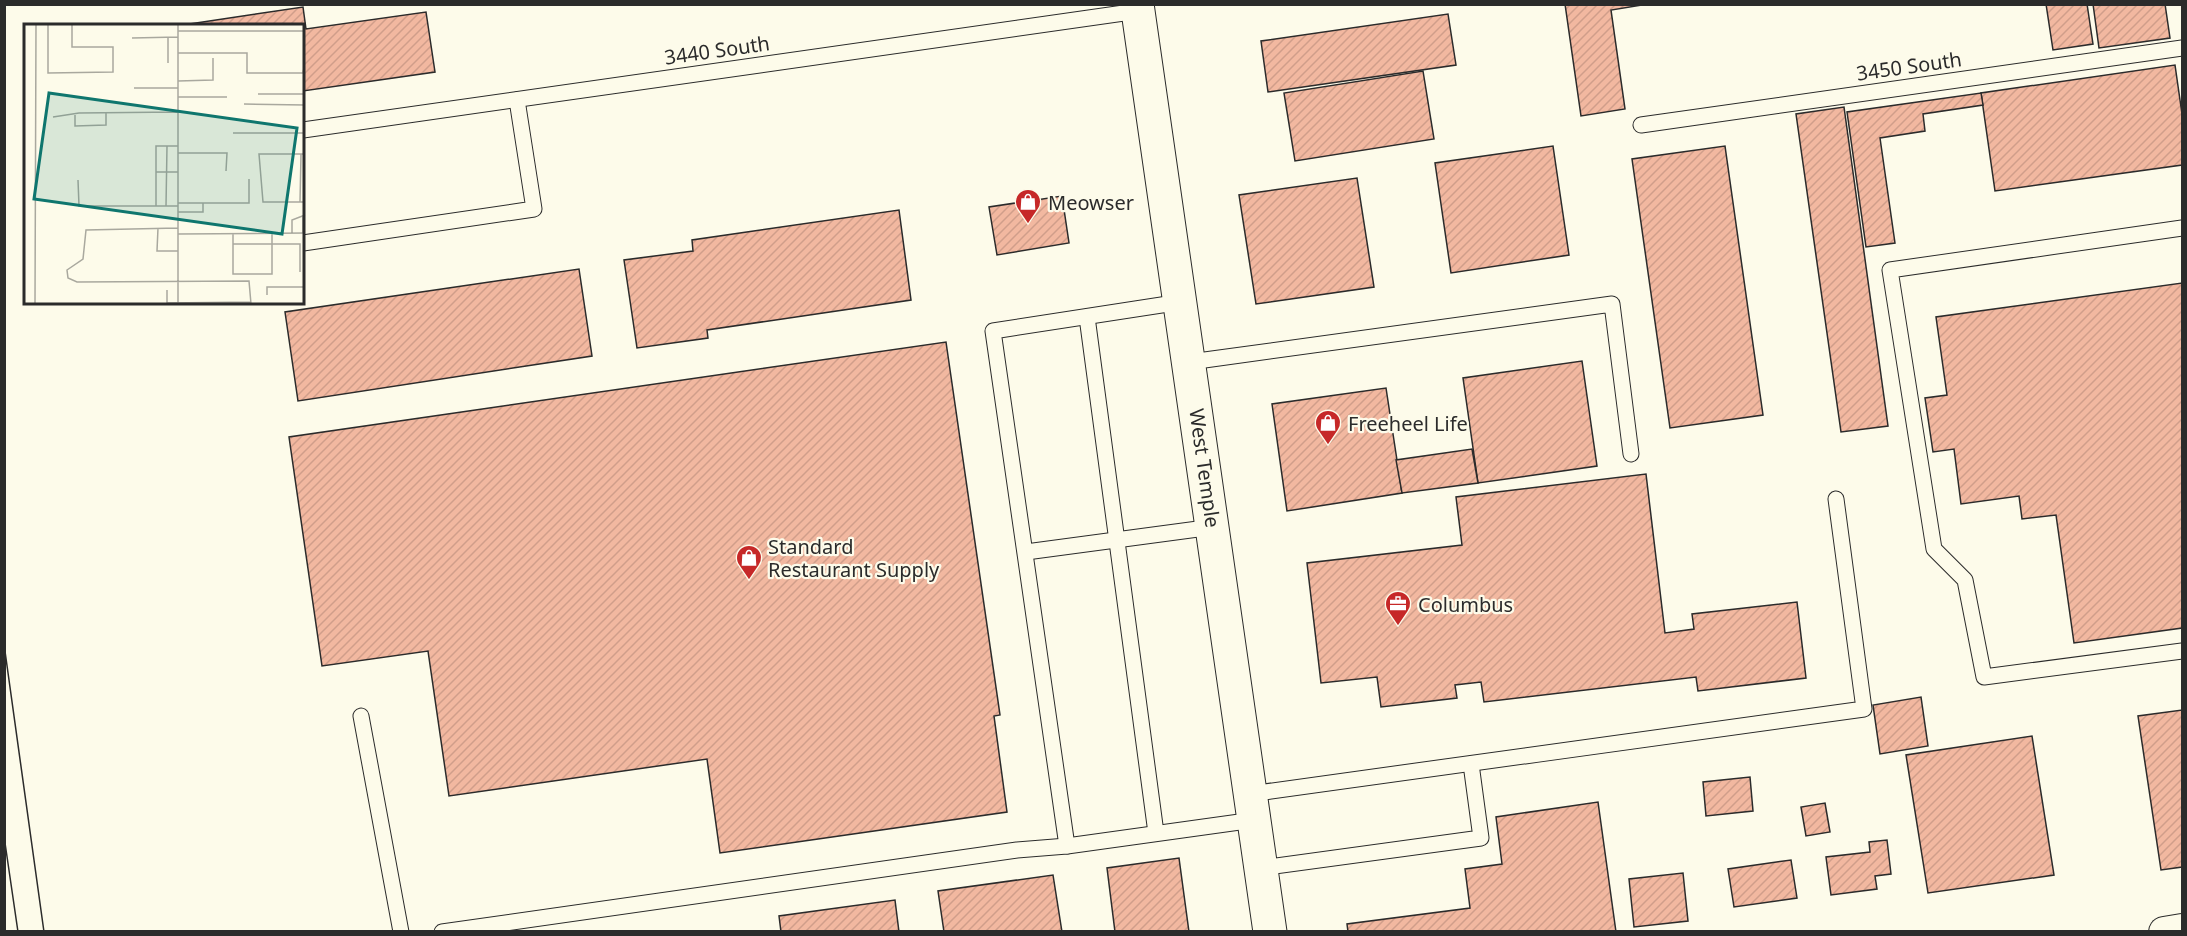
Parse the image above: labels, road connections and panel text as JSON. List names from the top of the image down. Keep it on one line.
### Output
{"streets":{"street":["West Temple"],"lane":["3440 South","3450 South"]},"crossings":[["3440 South","West Temple"]],"places":{"shop":["Meowser","Freeheel Life","Standard Restaurant Supply"],"office":["Columbus"]}}
